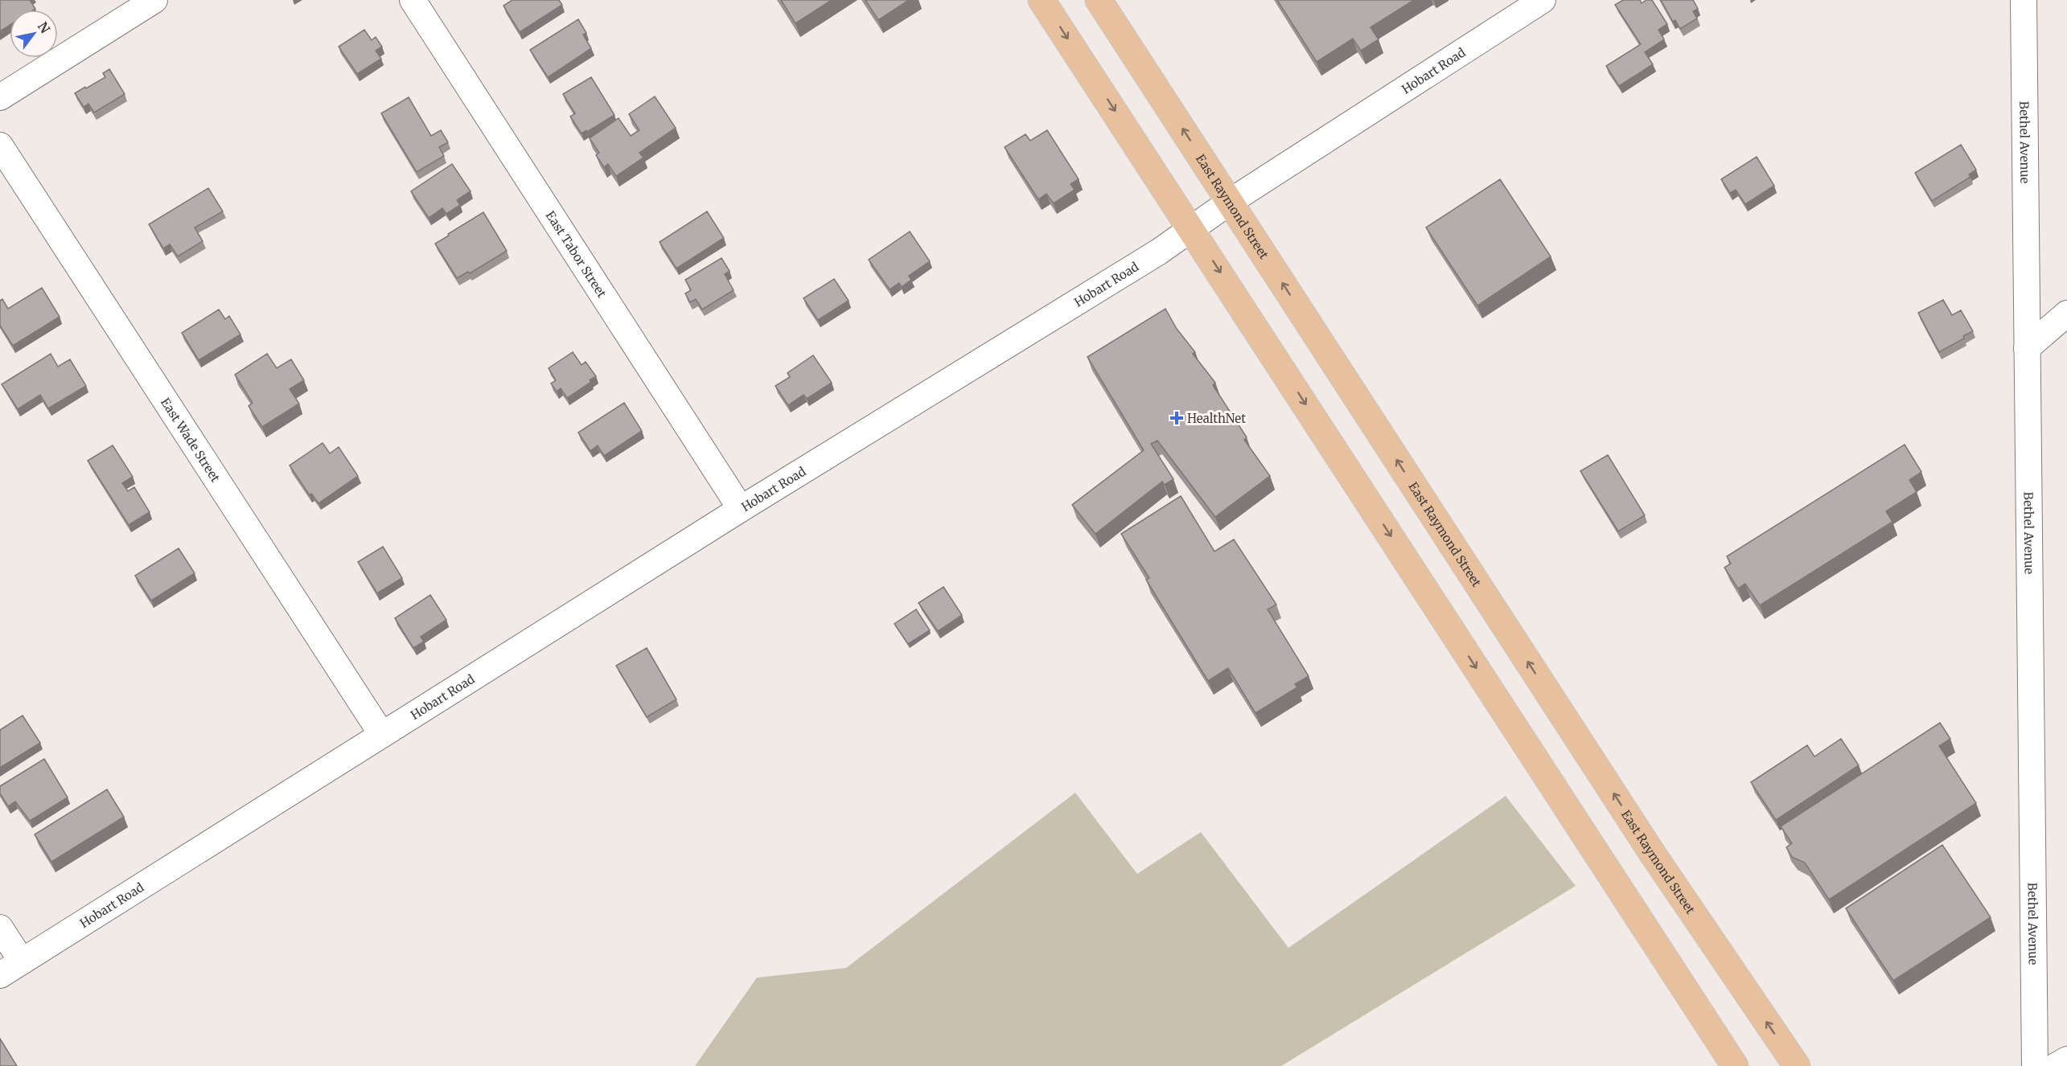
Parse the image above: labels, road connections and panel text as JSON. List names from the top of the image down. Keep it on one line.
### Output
{"streets":{"main road":["East Raymond Street"],"street":["Hobart Road","Bethel Avenue","East Tabor Street","East Wade Street"]},"crossings":[["Hobart Road","East Raymond Street"],["Hobart Road","East Tabor Street"],["Hobart Road","East Wade Street"]],"places":{"health":["HealthNet"]},"north":"top right"}
